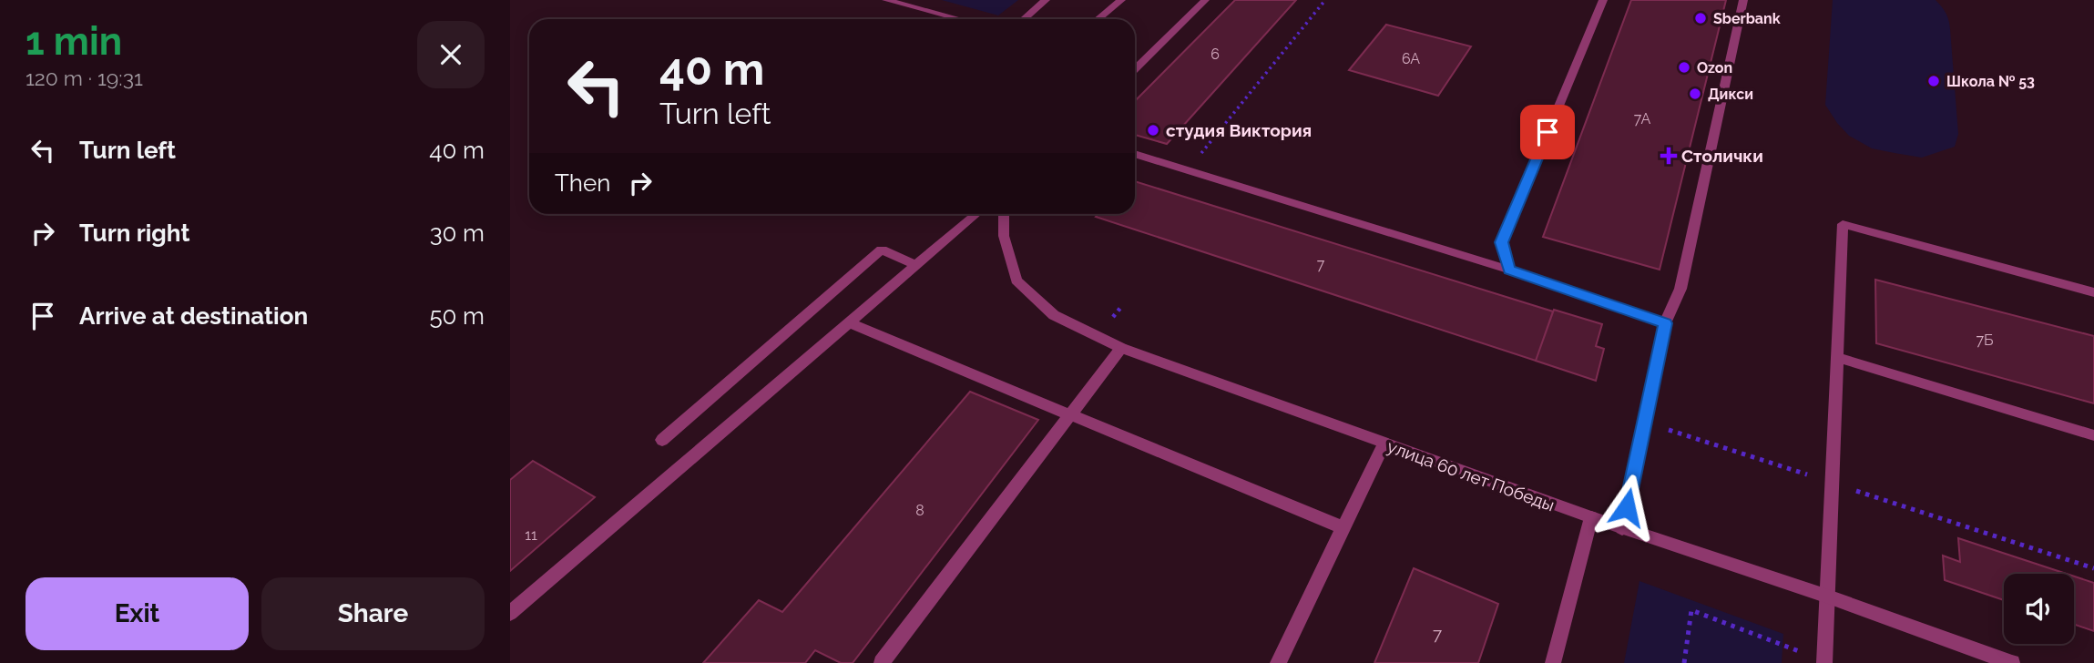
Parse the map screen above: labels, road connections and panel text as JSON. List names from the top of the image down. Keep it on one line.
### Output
{"streets":{"street":["улица 60 лет Победы"]},"places":{"other":["Sberbank","Ozon","Школа № 53","Дикси","студия Виктория"],"health":["Столички"]},"house_numbers":["6","6А","7А","7","7Б","8","11","7"],"page":{"heading":["1 min","120 m · 19:31"],"turn":["40 m","Turn left"],"list":[{"name":"Turn left","value":"40 m"},{"name":"Turn right","value":"30 m"},{"name":"Arrive at destination","value":"50 m"}],"then":"Then","buttons":["Exit","Share"]}}
